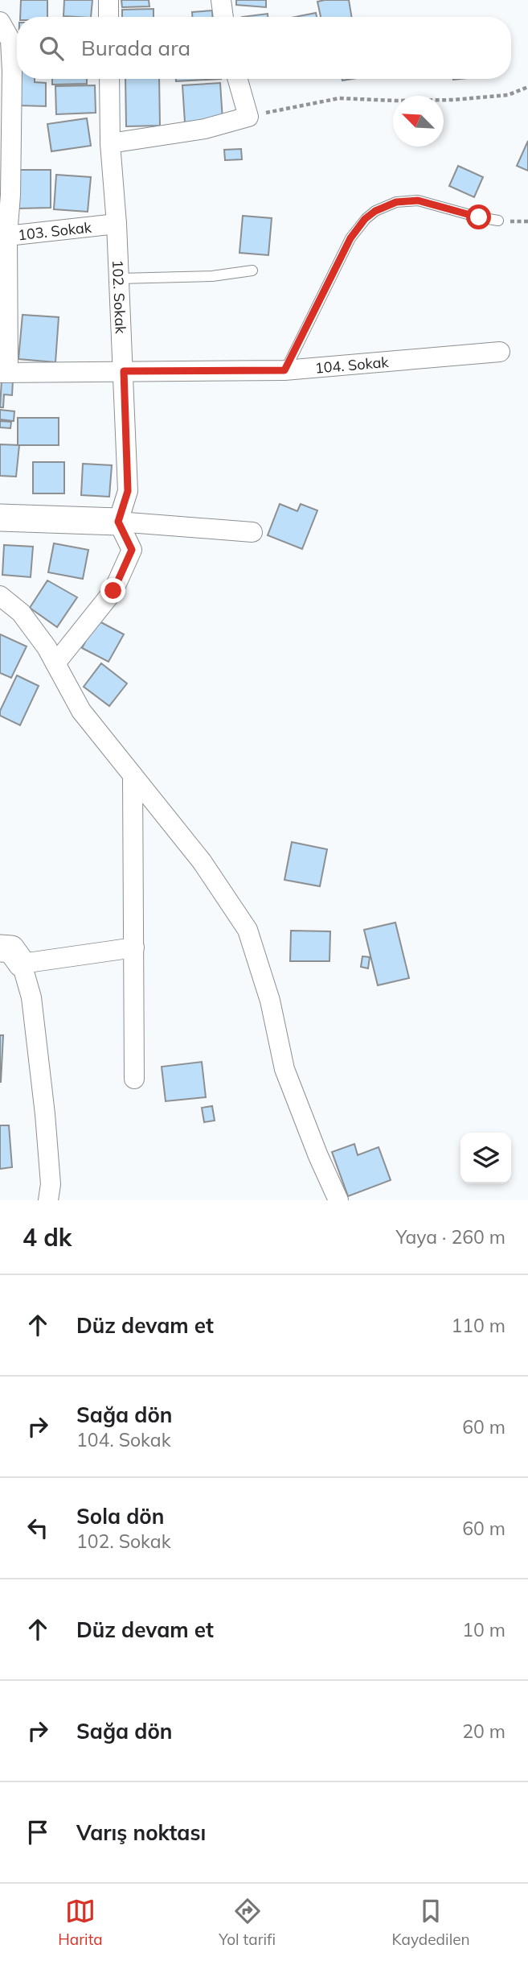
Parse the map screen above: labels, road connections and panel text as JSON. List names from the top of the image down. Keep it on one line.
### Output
{"streets":{"street":["103. Sokak","102. Sokak","104. Sokak"]},"crossings":[["103. Sokak","102. Sokak"],["102. Sokak","104. Sokak"]],"north":"top left","page":{"search":"Burada ara","heading":["4 dk","Yaya · 260 m"],"list":[["Düz devam et","110 m"],["Sağa dön","104. Sokak","60 m"],["Sola dön","102. Sokak","60 m"],["Düz devam et","10 m"],["Sağa dön","20 m"],"Varış noktası"],"nav":["Harita","Yol tarifi","Kaydedilen"]}}
